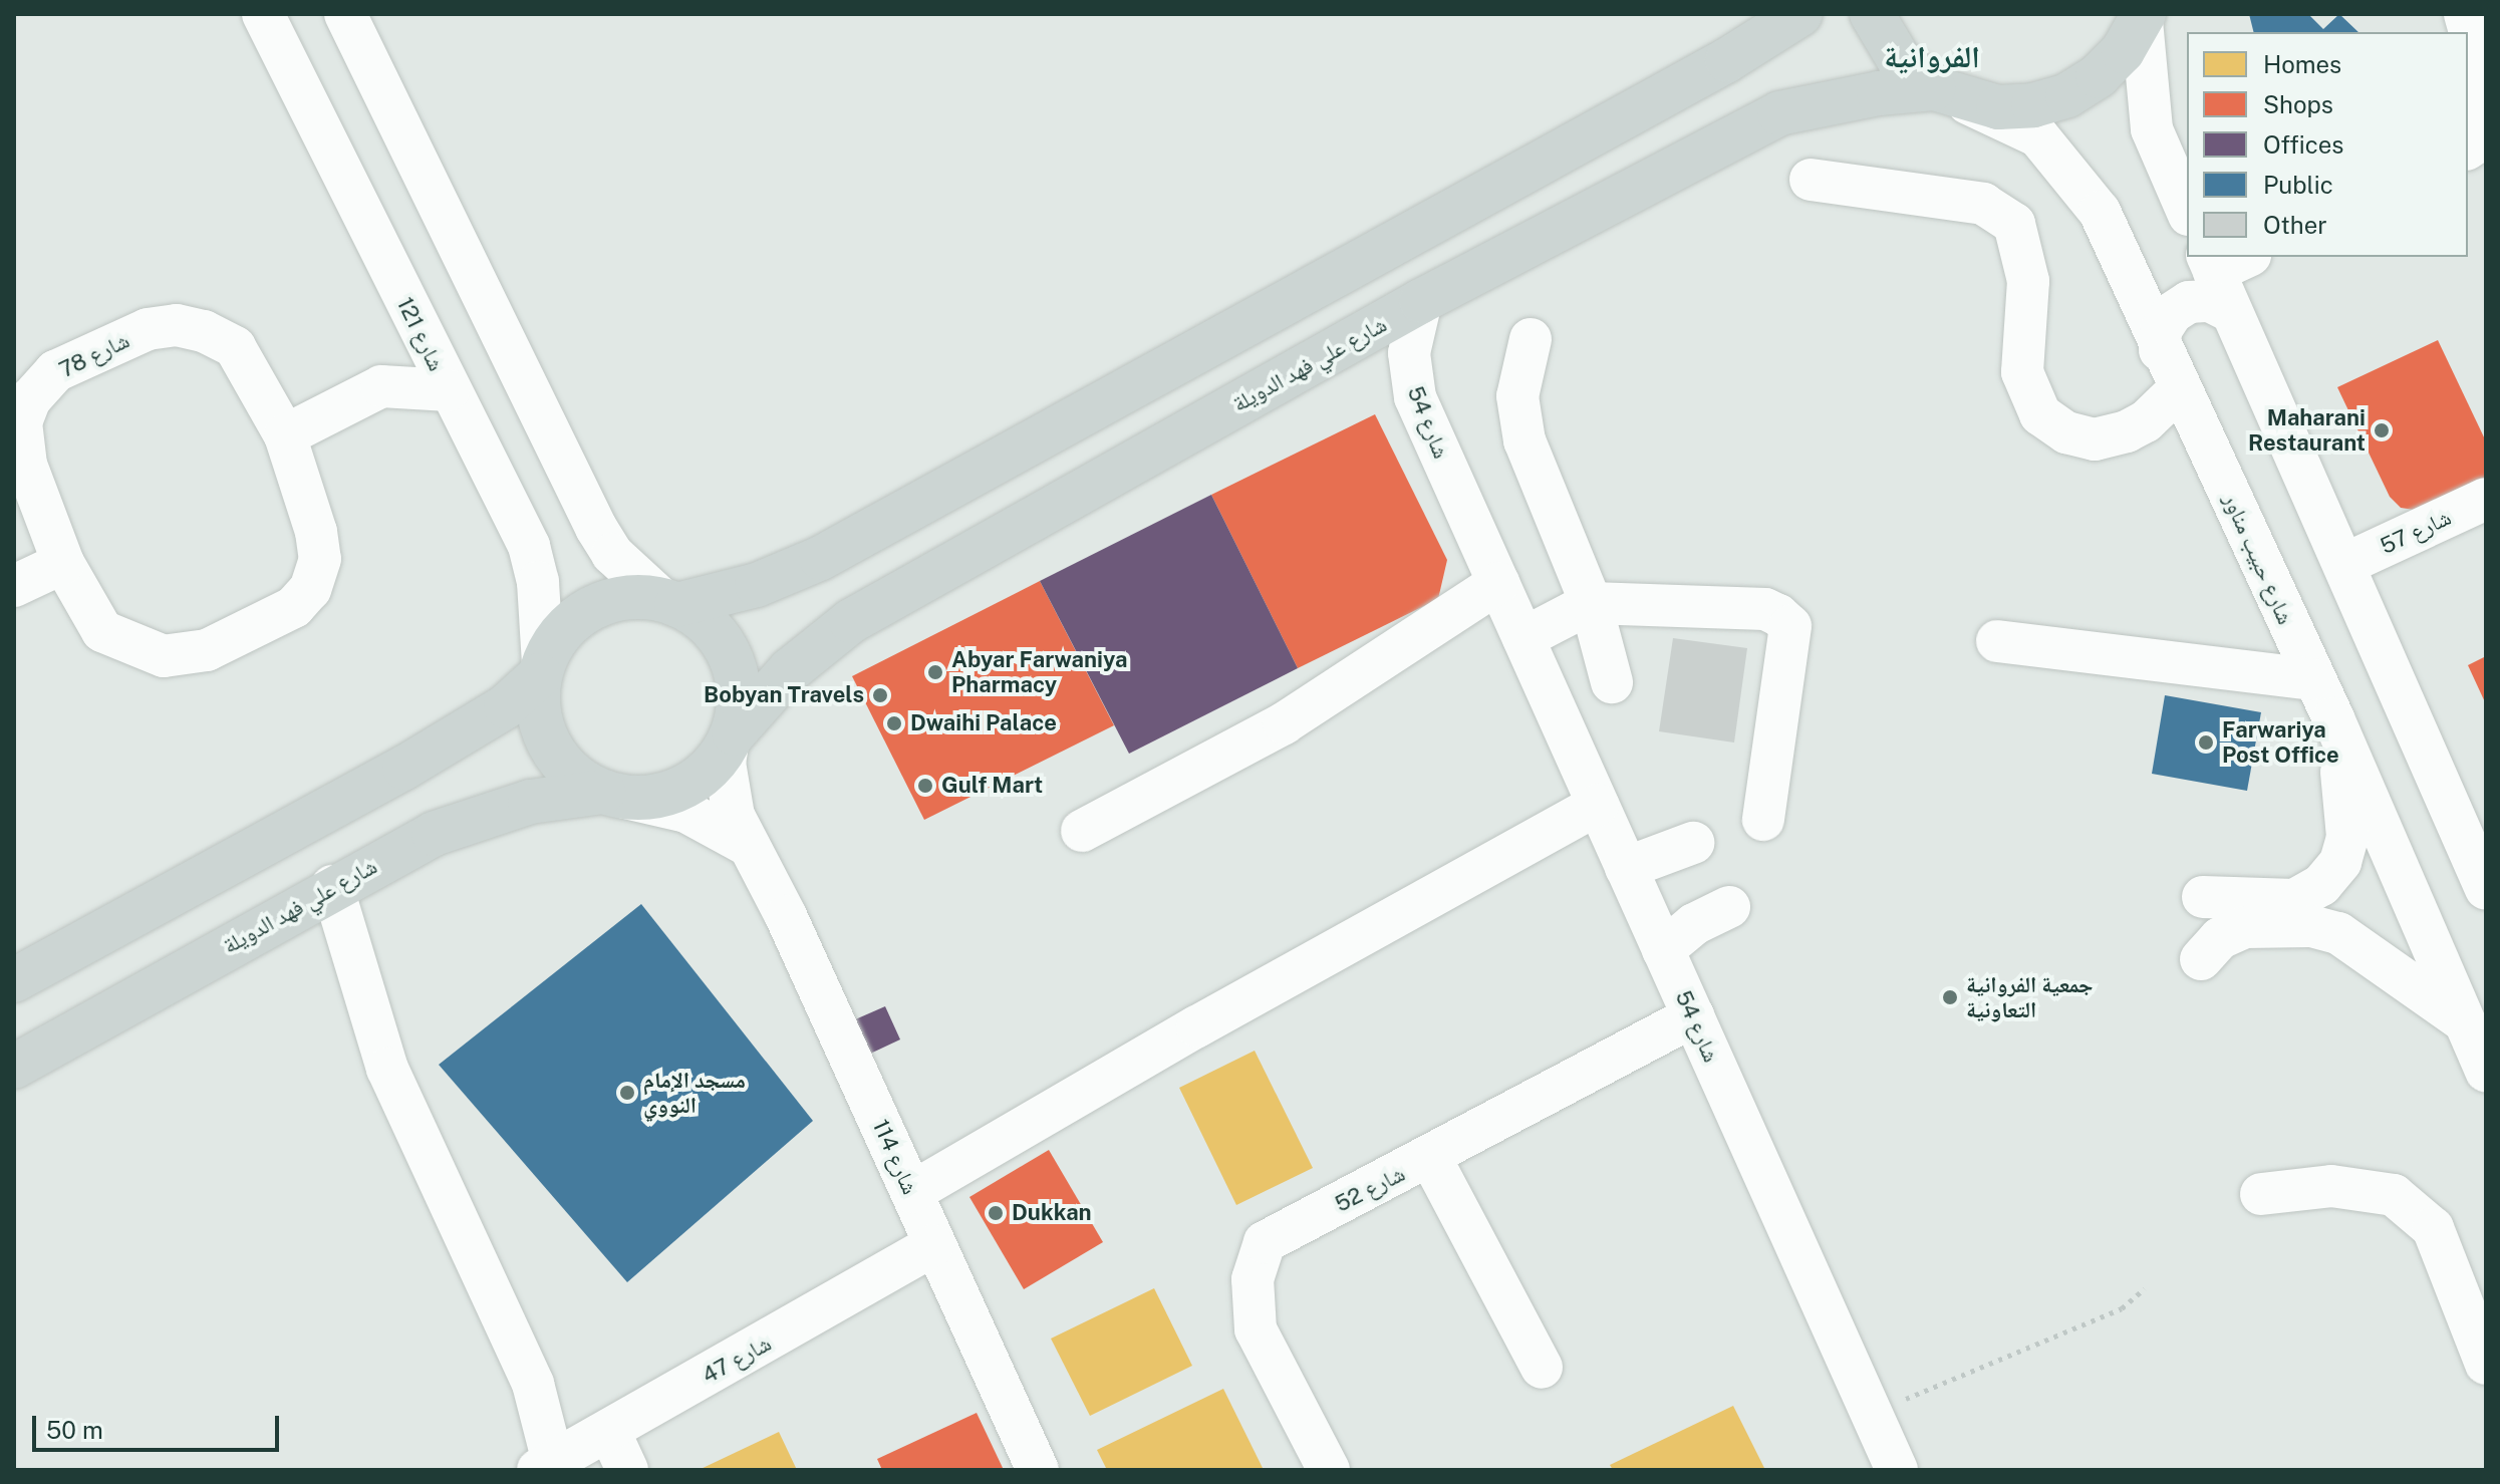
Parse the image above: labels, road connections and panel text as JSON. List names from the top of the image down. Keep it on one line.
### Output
{"streets":{"main road":["شارع علي فهد الدويلة"],"street":["شارع 121","شارع 78","شارع 54","شارع 57","شارع حبيب مناور","شارع 114","شارع 52","شارع 47"]},"crossings":[["شارع 121","شارع علي فهد الدويلة"],["شارع 121","شارع 114"],["شارع علي فهد الدويلة","شارع 54"],["شارع علي فهد الدويلة","شارع حبيب مناور"],["شارع علي فهد الدويلة","شارع 114"],["شارع 54","شارع 52"],["شارع 114","شارع 47"]],"districts":["الفروانية"],"places":["Maharani Restaurant","Abyar Farwaniya Pharmacy","Bobyan Travels","Dwaihi Palace","Farwariya Post Office","Gulf Mart","جمعية الفروانية التعاونية","مسجد الإمام النووي","Dukkan"],"legend":["Homes","Shops","Offices","Public","Other"],"scale_bar":"50 m"}
